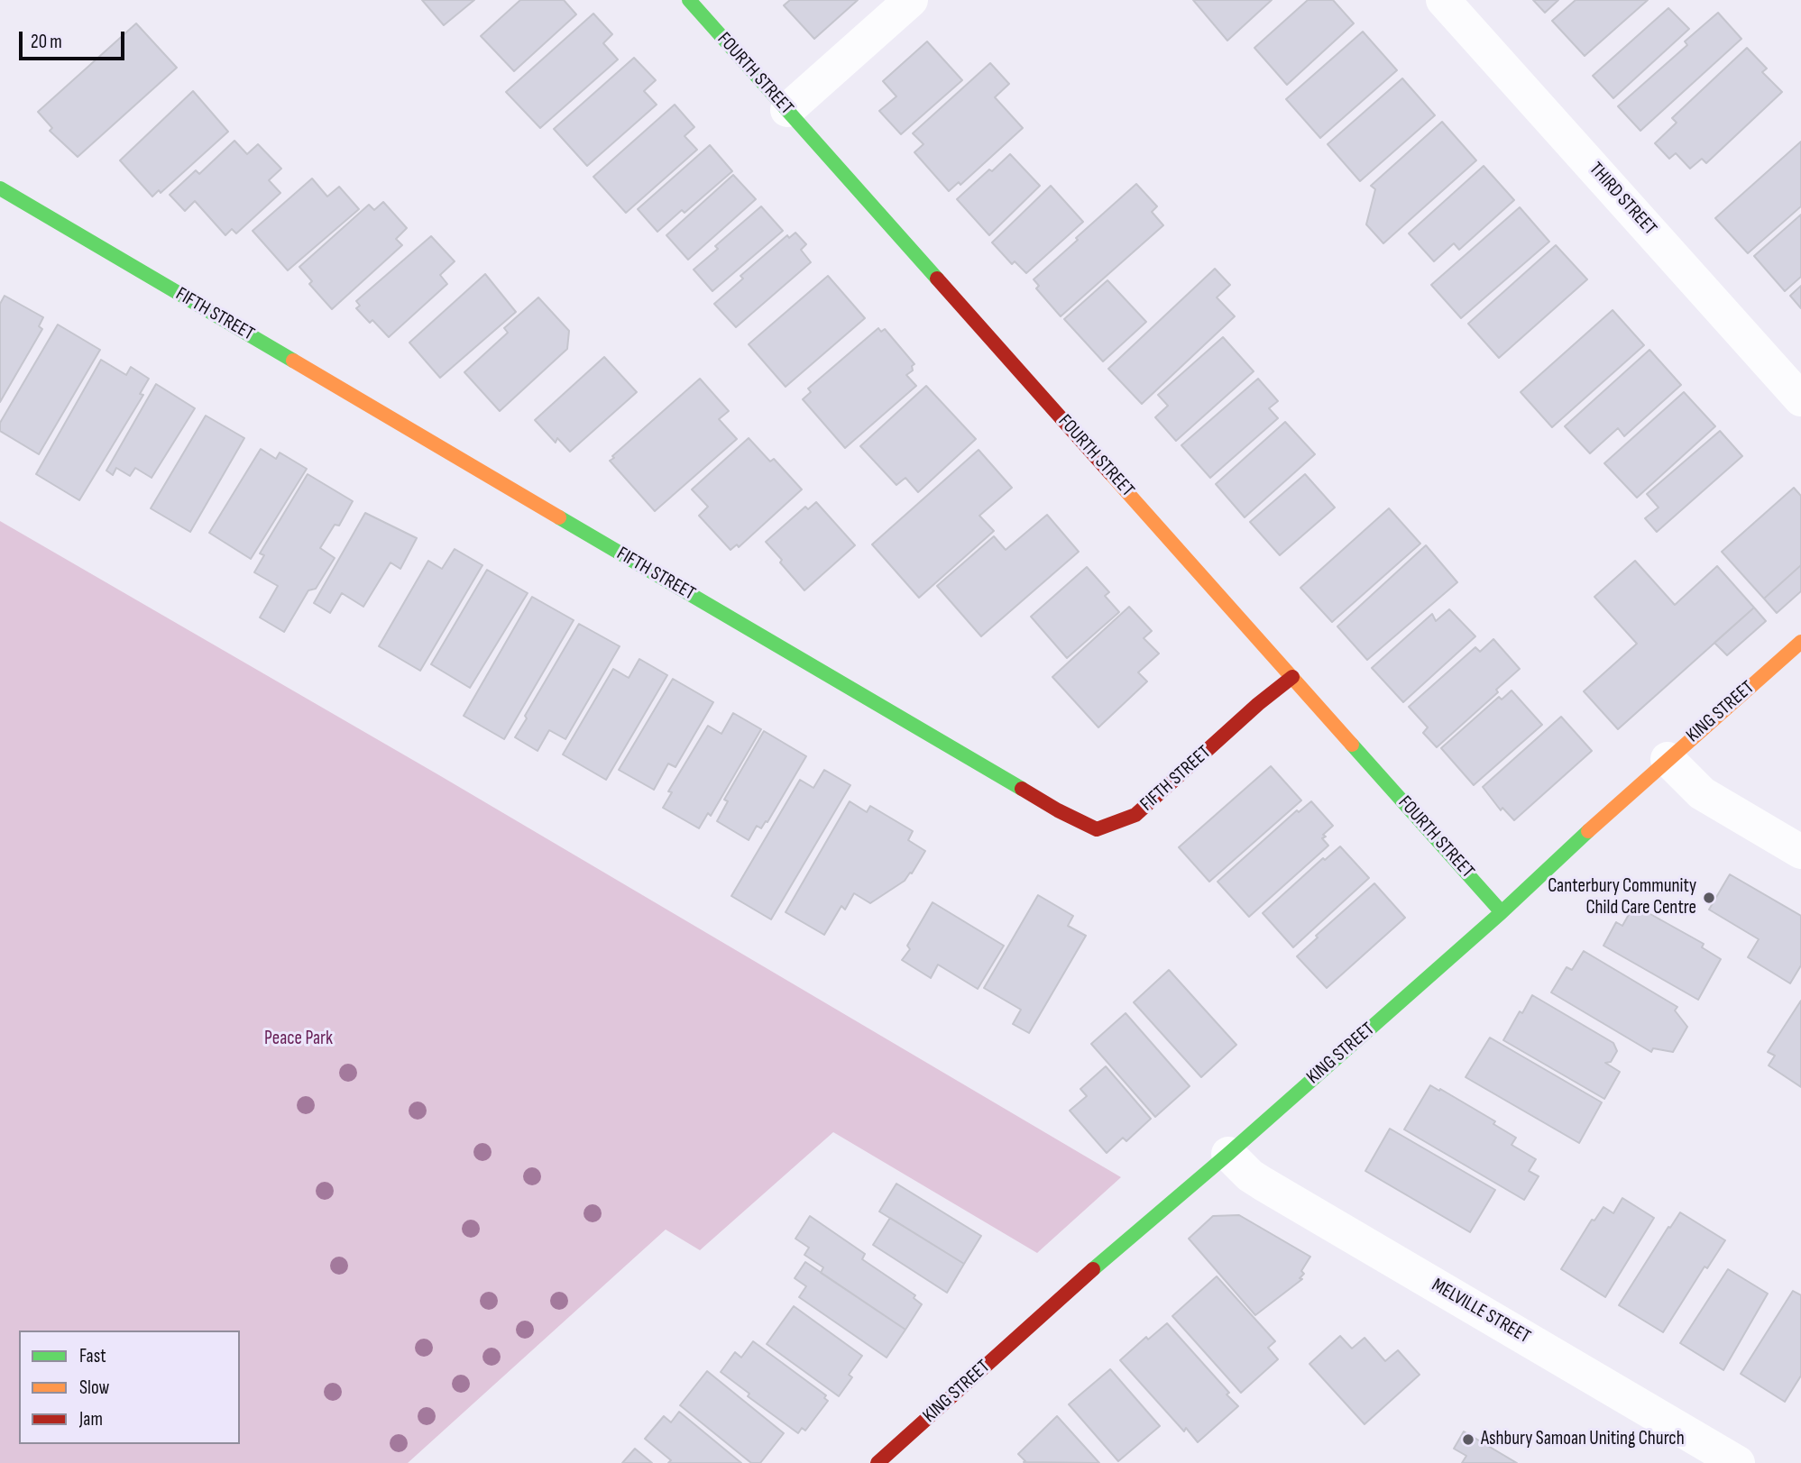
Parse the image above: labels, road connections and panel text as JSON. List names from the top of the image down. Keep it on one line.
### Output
{"streets":{"street":["FOURTH STREET","THIRD STREET","FIFTH STREET","KING STREET","MELVILLE STREET"]},"crossings":[["FOURTH STREET","FIFTH STREET"],["FOURTH STREET","KING STREET"],["KING STREET","MELVILLE STREET"]],"parks":["Peace Park"],"places":["Canterbury Community Child Care Centre","Ashbury Samoan Uniting Church"],"legend":["Fast","Slow","Jam"],"scale_bar":"20 m"}
